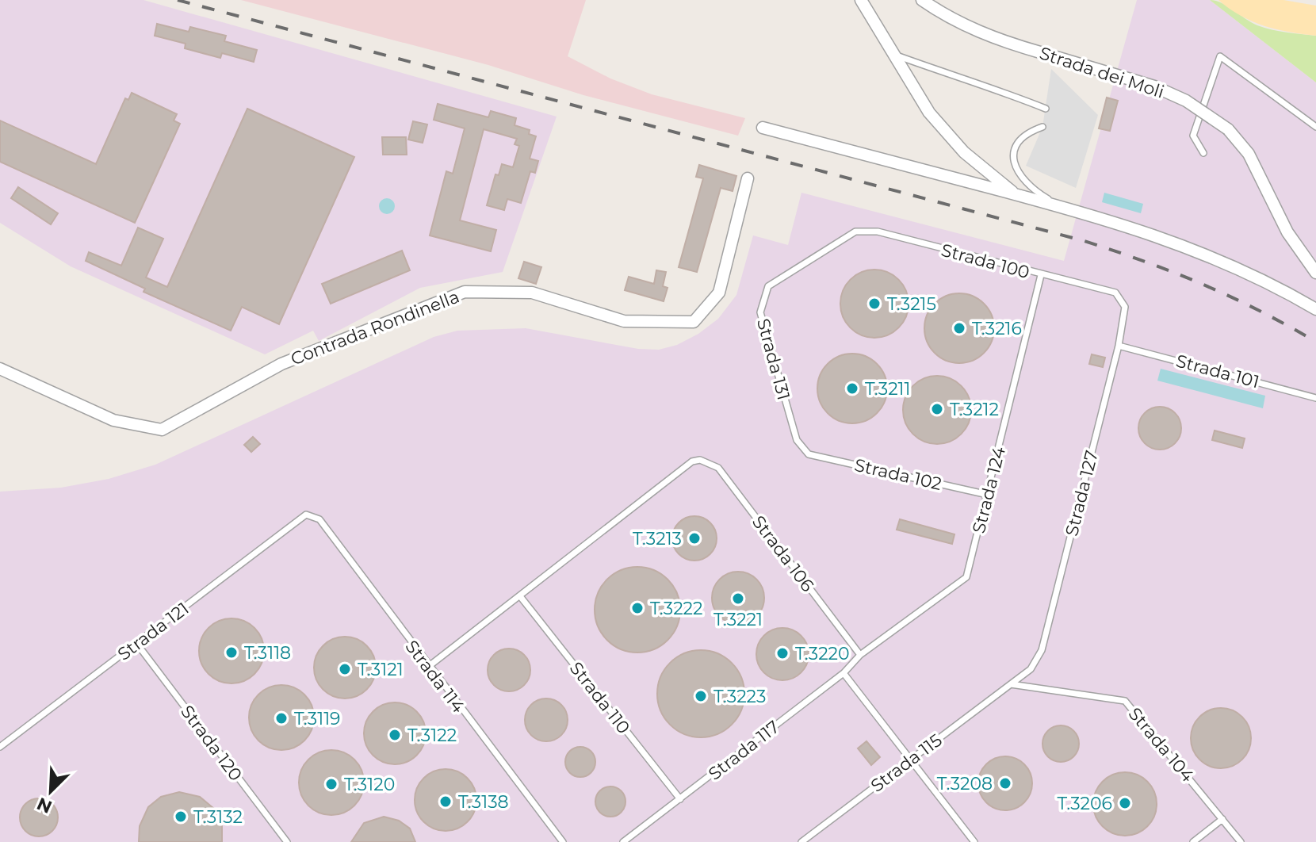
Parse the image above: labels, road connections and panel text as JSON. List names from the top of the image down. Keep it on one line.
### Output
{"streets":{"street":["Strada dei Moli","Contrada Rondinella"],"lane":["Strada 100","Strada 131","Strada 101","Strada 102","Strada 124","Strada 127","Strada 106","Strada 121","Strada 114","Strada 110","Strada 120","Strada 104","Strada 117","Strada 115"]},"crossings":[["Strada 100","Strada 131"],["Strada 100","Strada 124"],["Strada 100","Strada 127"],["Strada 131","Strada 102"],["Strada 101","Strada 127"],["Strada 102","Strada 124"],["Strada 124","Strada 106"],["Strada 124","Strada 117"],["Strada 127","Strada 104"],["Strada 127","Strada 115"],["Strada 106","Strada 110"],["Strada 106","Strada 117"],["Strada 121","Strada 114"],["Strada 121","Strada 120"],["Strada 110","Strada 117"],["Strada 104","Strada 115"]],"places":["T.3215","T.3216","T.3211","T.3212","T.3213","T.3221","T.3222","T.3118","T.3220","T.3121","T.3223","T.3119","T.3122","T.3208","T.3120","T.3138","T.3206","T.3132"],"north":"bottom left"}
